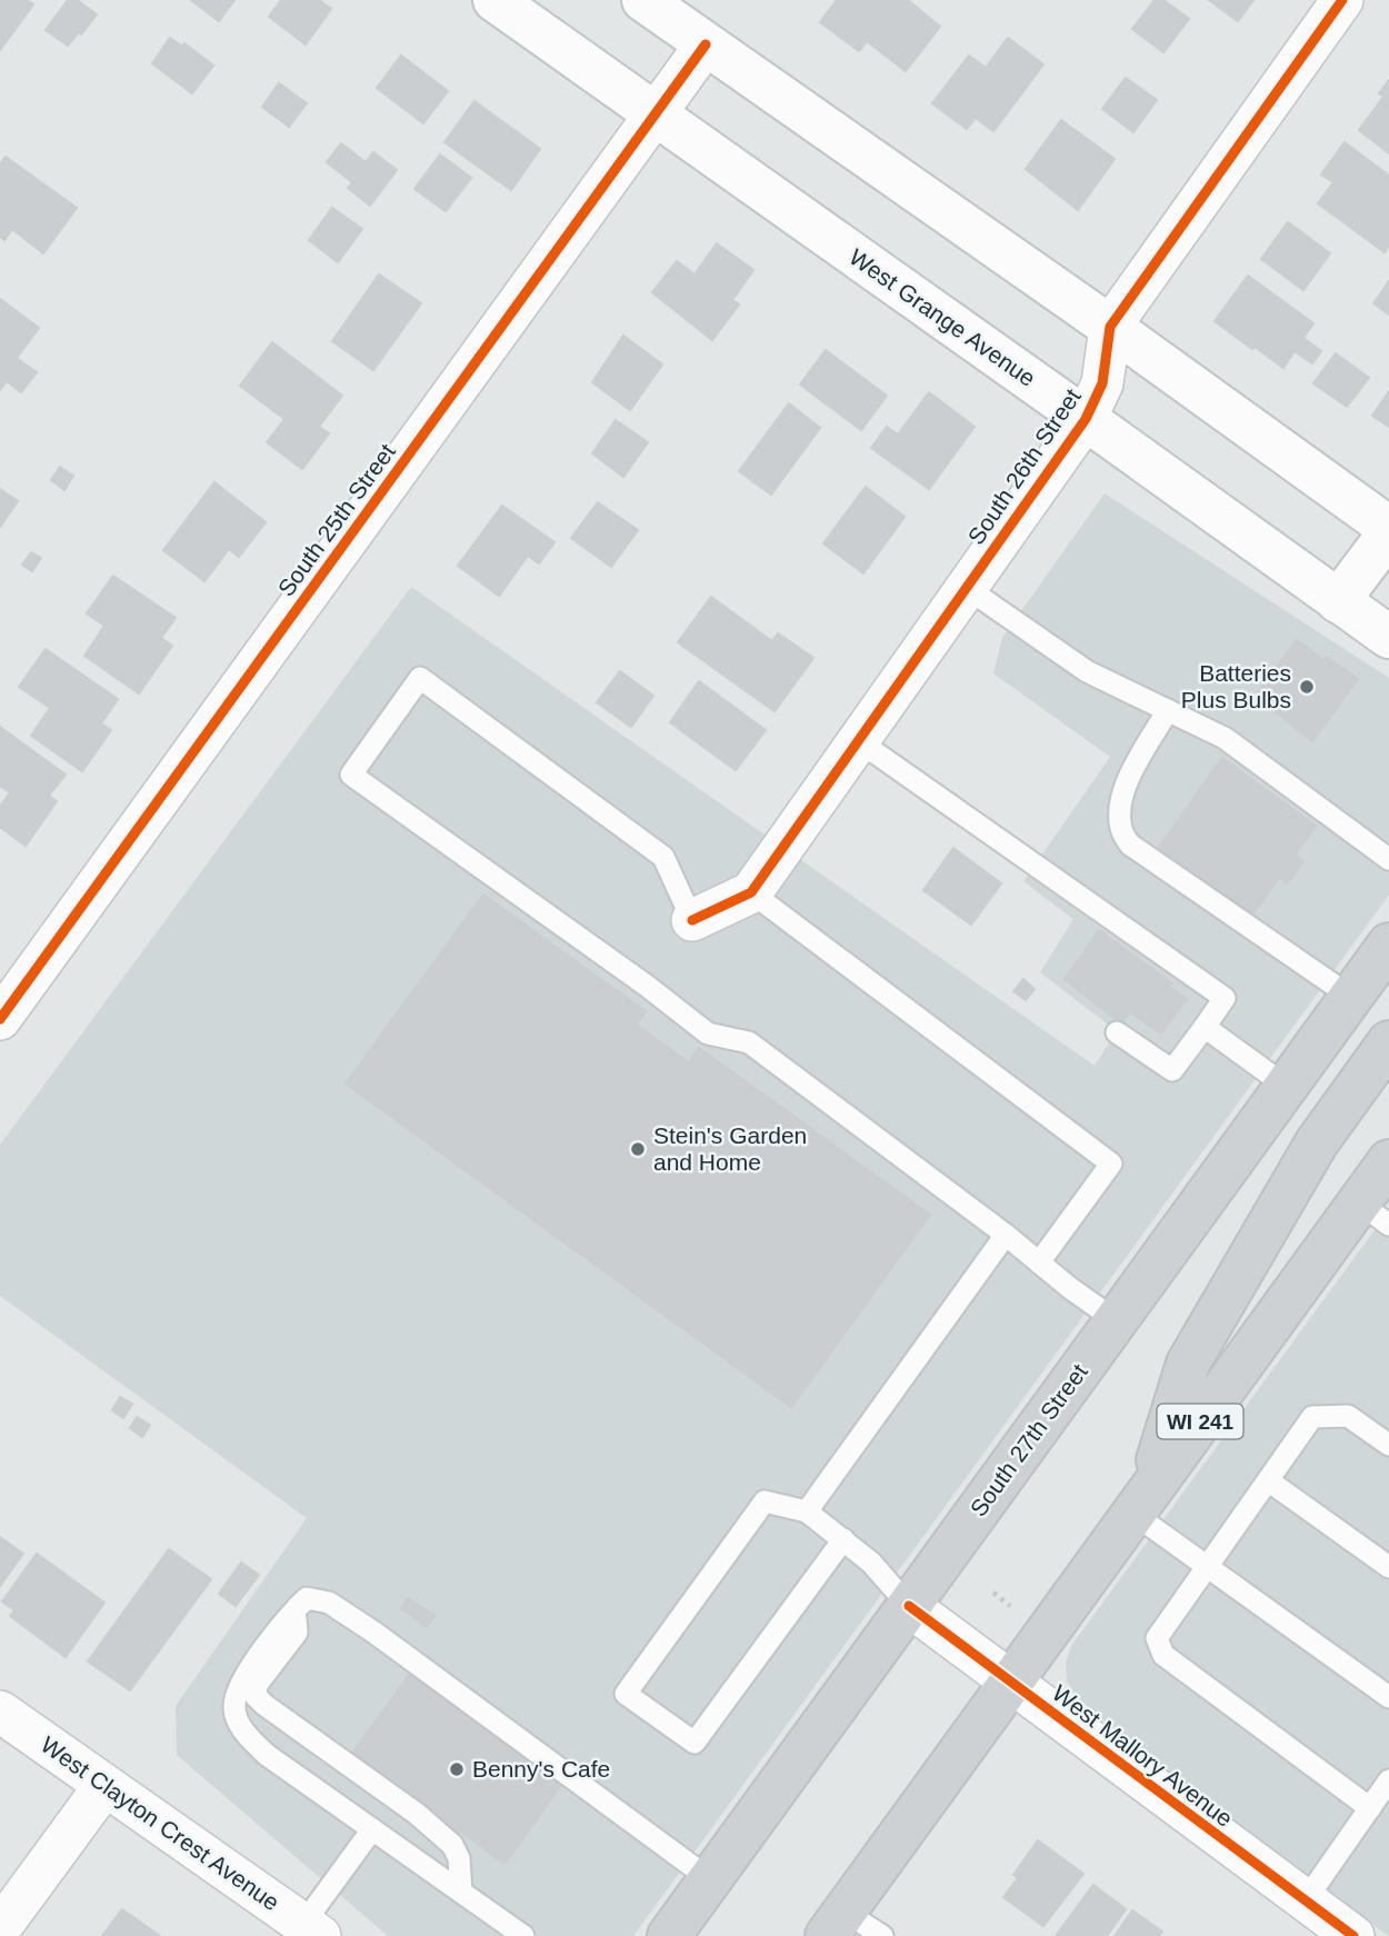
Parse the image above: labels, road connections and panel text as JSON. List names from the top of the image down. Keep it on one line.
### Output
{"streets":{"main road":["WI 241","South 27th Street"],"street":["West Grange Avenue","South 26th Street","South 25th Street","West Mallory Avenue","West Clayton Crest Avenue"]},"crossings":[["West Grange Avenue","South 26th Street"],["West Grange Avenue","South 25th Street"],["WI 241","West Mallory Avenue"],["South 27th Street","West Mallory Avenue"]],"places":["Batteries Plus Bulbs","Stein's Garden and Home","Benny's Cafe"]}
